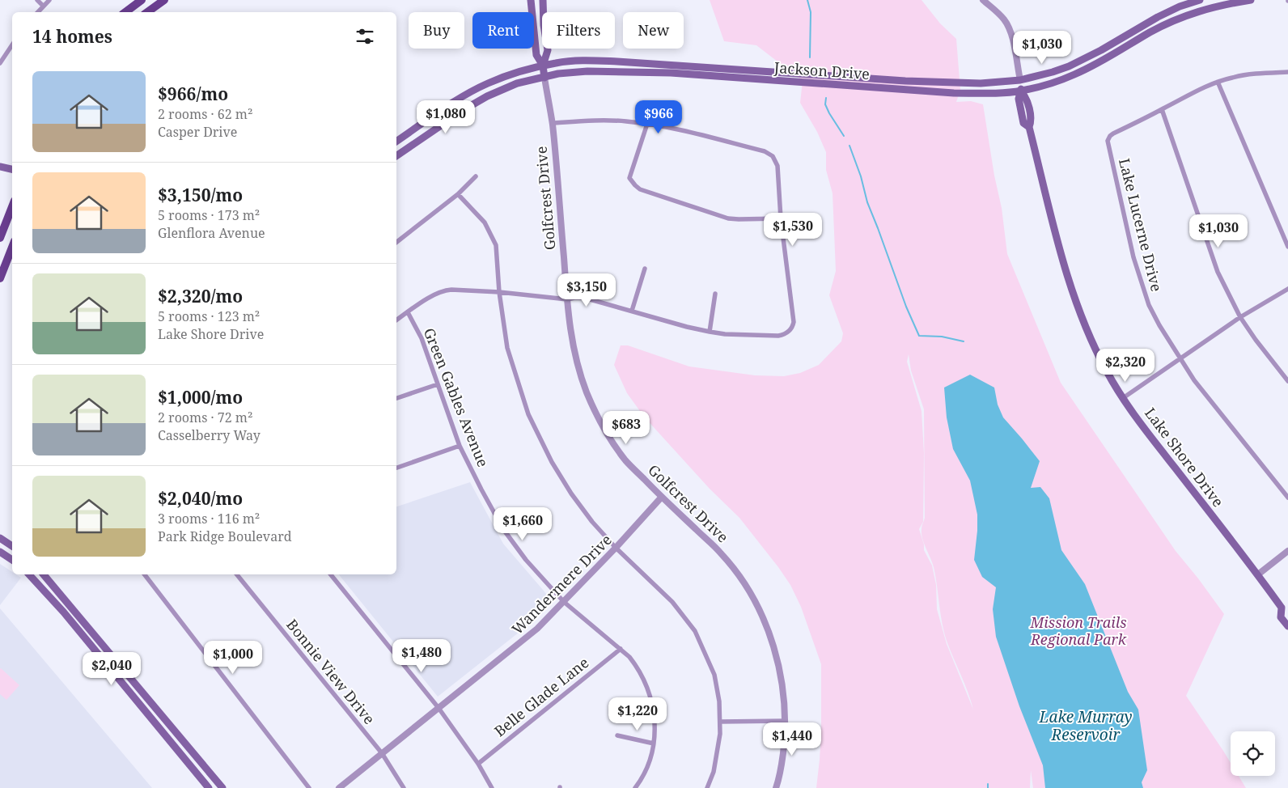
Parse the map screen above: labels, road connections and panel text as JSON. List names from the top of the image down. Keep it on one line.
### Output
{"streets":{"main road":["Jackson Drive","Golfcrest Drive","Lake Shore Drive"],"street":["Lake Lucerne Drive","Green Gables Avenue","Wandermere Drive","Bonnie View Drive","Belle Glade Lane"]},"crossings":[["Jackson Drive","Golfcrest Drive"],["Jackson Drive","Lake Shore Drive"],["Golfcrest Drive","Wandermere Drive"],["Green Gables Avenue","Wandermere Drive"],["Green Gables Avenue","Belle Glade Lane"],["Wandermere Drive","Bonnie View Drive"]],"water":["Lake Murray Reservoir"],"parks":["Mission Trails Regional Park"],"page":{"chip":["Buy","Rent","Filters","New"],"heading":"14 homes","price":["$1,030","$1,080","$966","$1,530","$1,030","$3,150","$2,320","$683","$1,660","$1,480","$1,000","$2,040","$1,220","$1,440"],"list":[{"name":"$966/mo","note":"2 rooms · 62 m² · Casper Drive"},{"name":"$3,150/mo","note":"5 rooms · 173 m² · Glenflora Avenue"},{"name":"$2,320/mo","note":"5 rooms · 123 m² · Lake Shore Drive"},{"name":"$1,000/mo","note":"2 rooms · 72 m² · Casselberry Way"},{"name":"$2,040/mo","note":"3 rooms · 116 m² · Park Ridge Boulevard"}]}}
